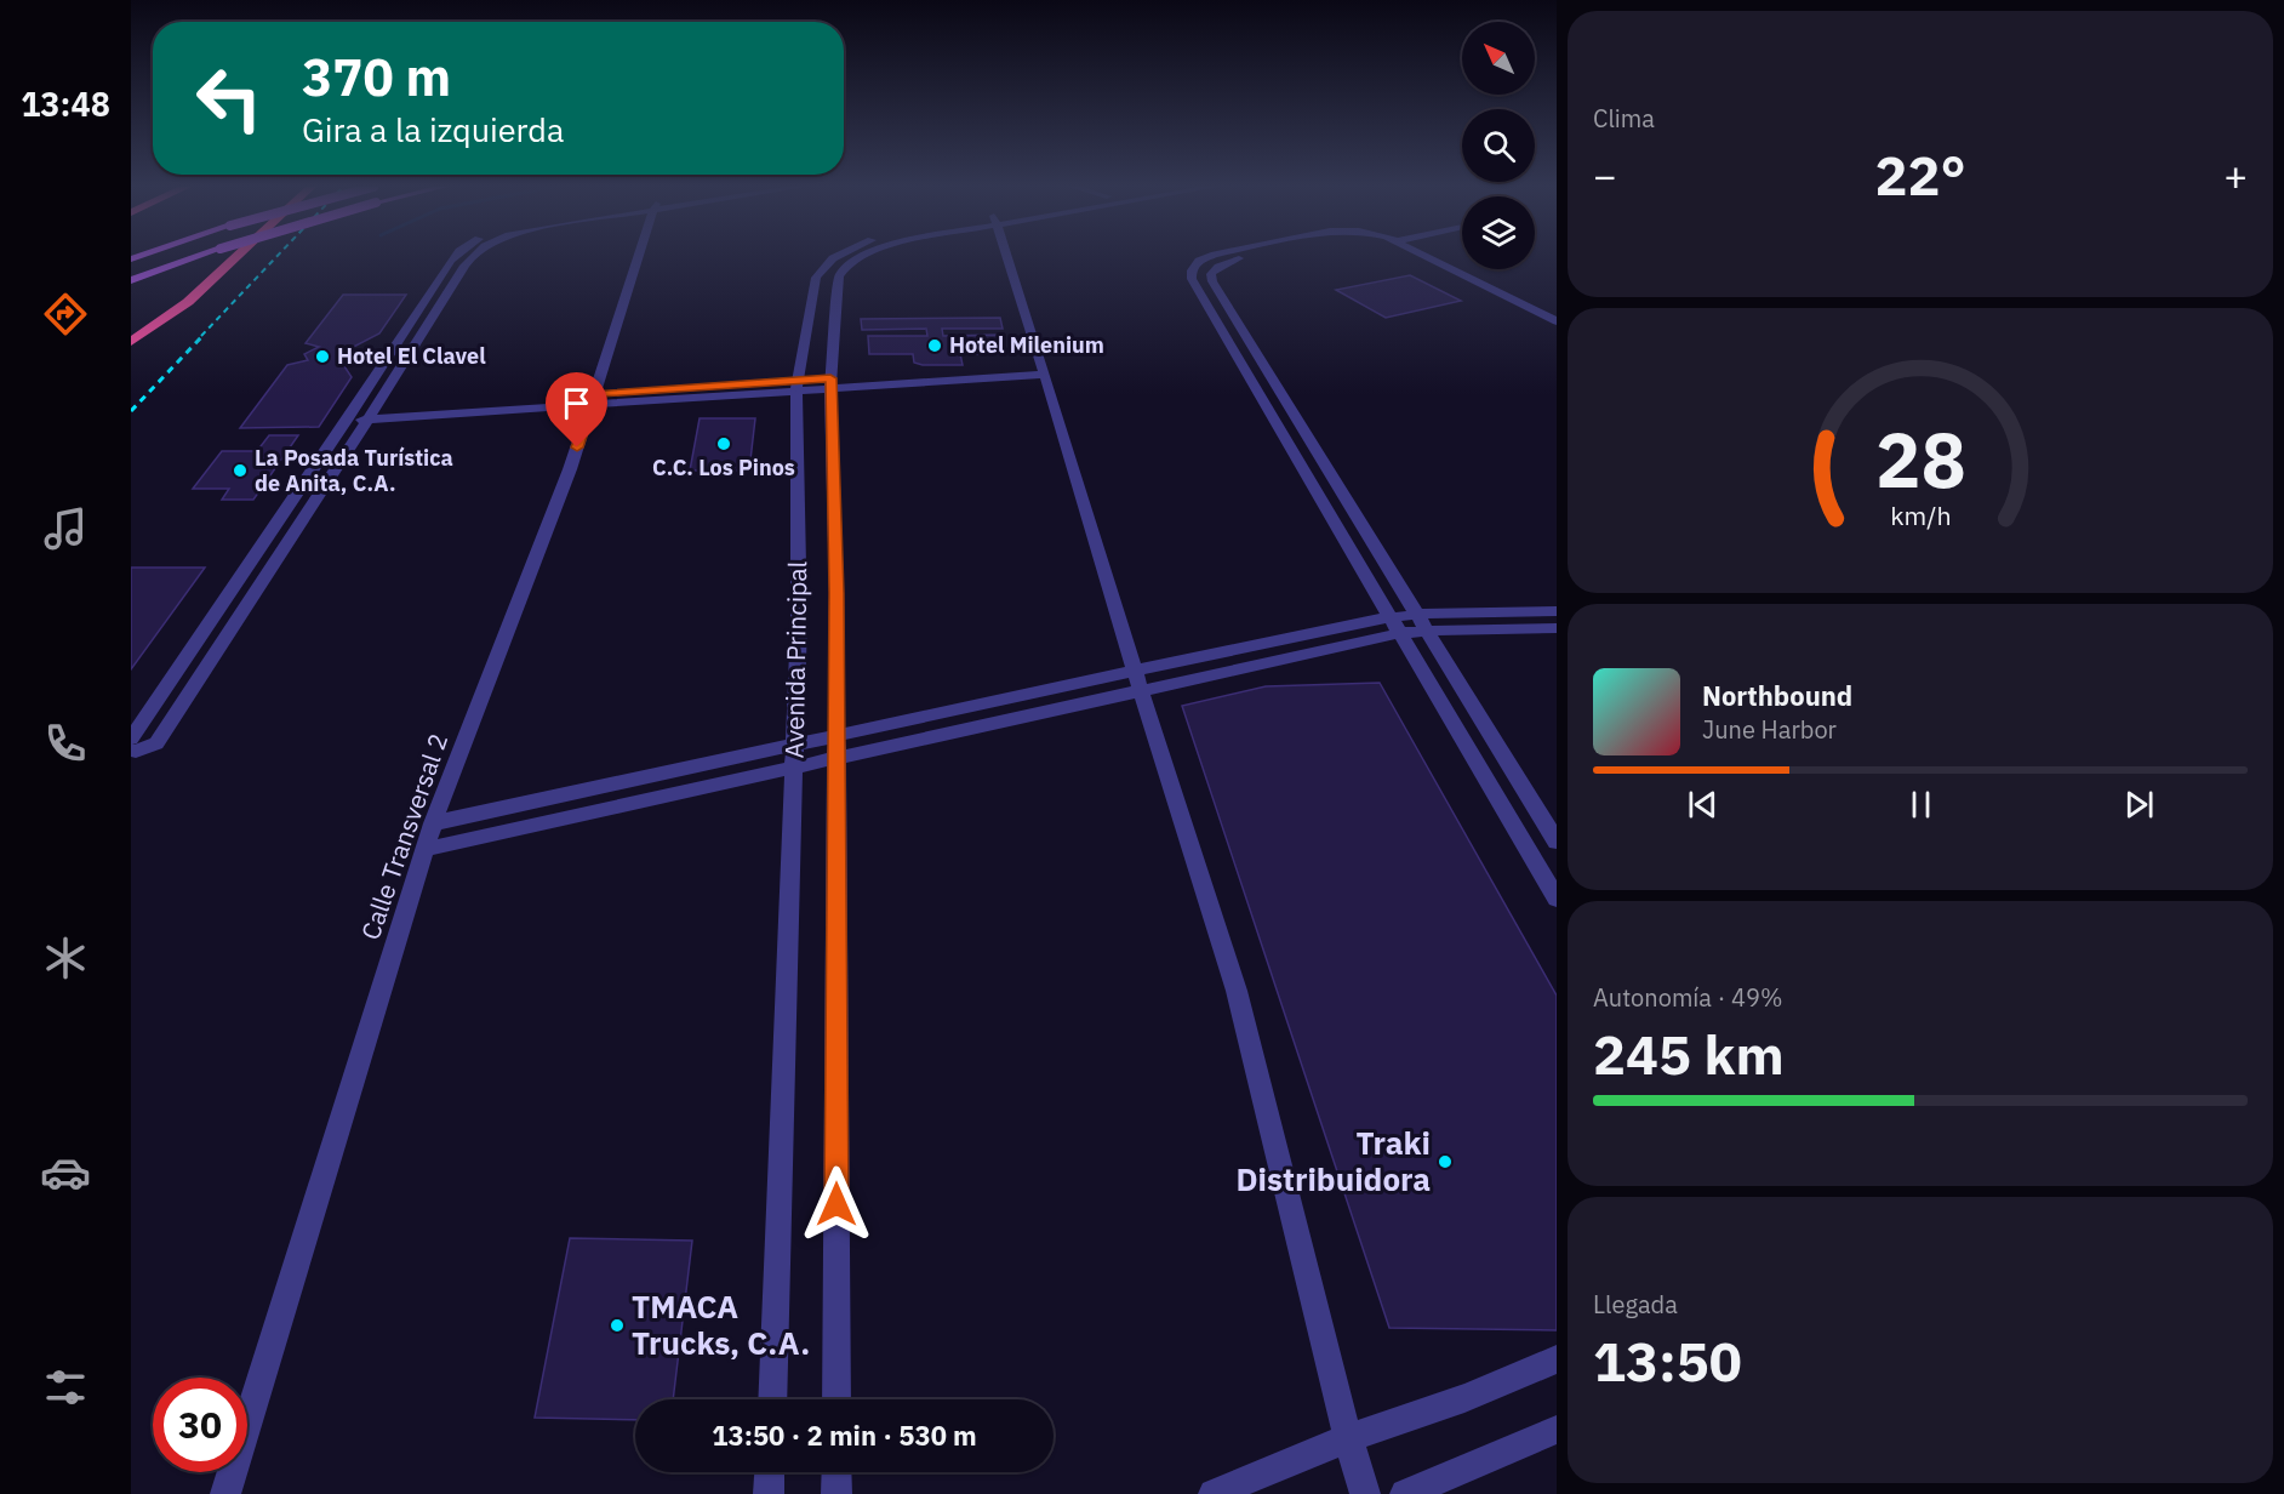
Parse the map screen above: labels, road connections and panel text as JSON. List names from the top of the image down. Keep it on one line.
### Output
{"streets":{"street":["Avenida Principal","Calle Transversal 2"]},"places":["Hotel Milenium","Hotel El Clavel","C.C. Los Pinos","La Posada Turística de Anita, C.A.","Traki Distribuidora","TMACA Trucks, C.A."],"north":"top left","page":{"tabs":"13:48","tile":["Clima",["Autonomía · 49%","245 km"],["Llegada","13:50"]],"turn":["370 m","Gira a la izquierda"],"heat":["−","22°","+"],"song":["Northbound","June Harbor"],"limit":"30","trip":"13:50 · 2 min · 530 m","gauge":["28","km/h"]}}
